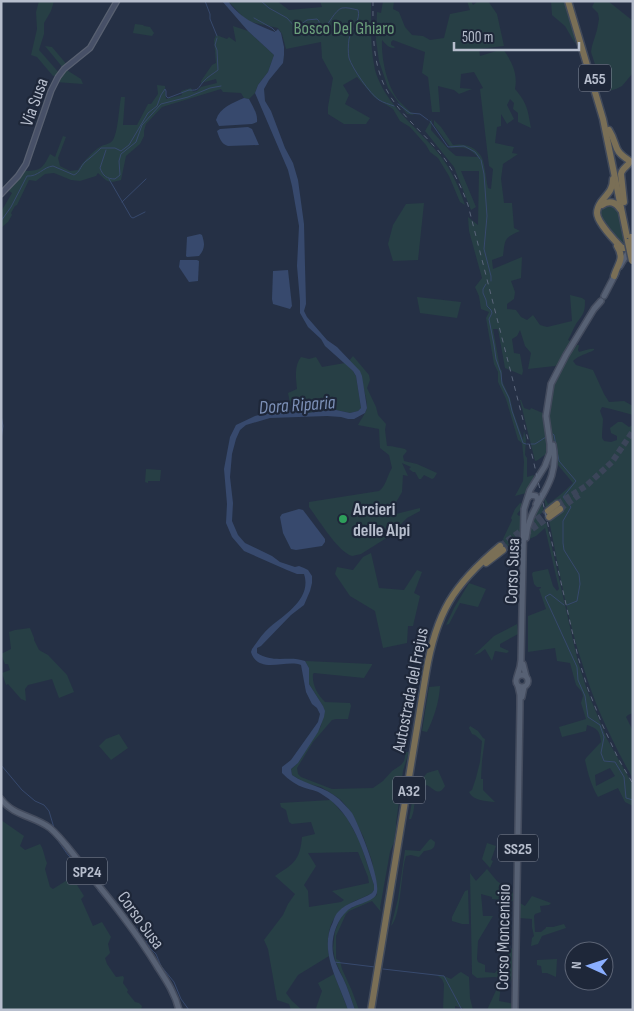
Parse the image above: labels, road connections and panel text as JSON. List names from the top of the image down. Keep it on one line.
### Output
{"streets":{"highway":["A55","Autostrada del Frejus","A32"],"main road":["Via Susa","Corso Susa","SS25","SP24","Corso Moncenisio"]},"crossings":[["Corso Susa","SS25"],["SS25","Corso Moncenisio"]],"water":["Dora Riparia"],"parks":["Bosco Del Ghiaro"],"places":["Arcieri delle Alpi"],"scale_bar":"500 m","north":"left"}
